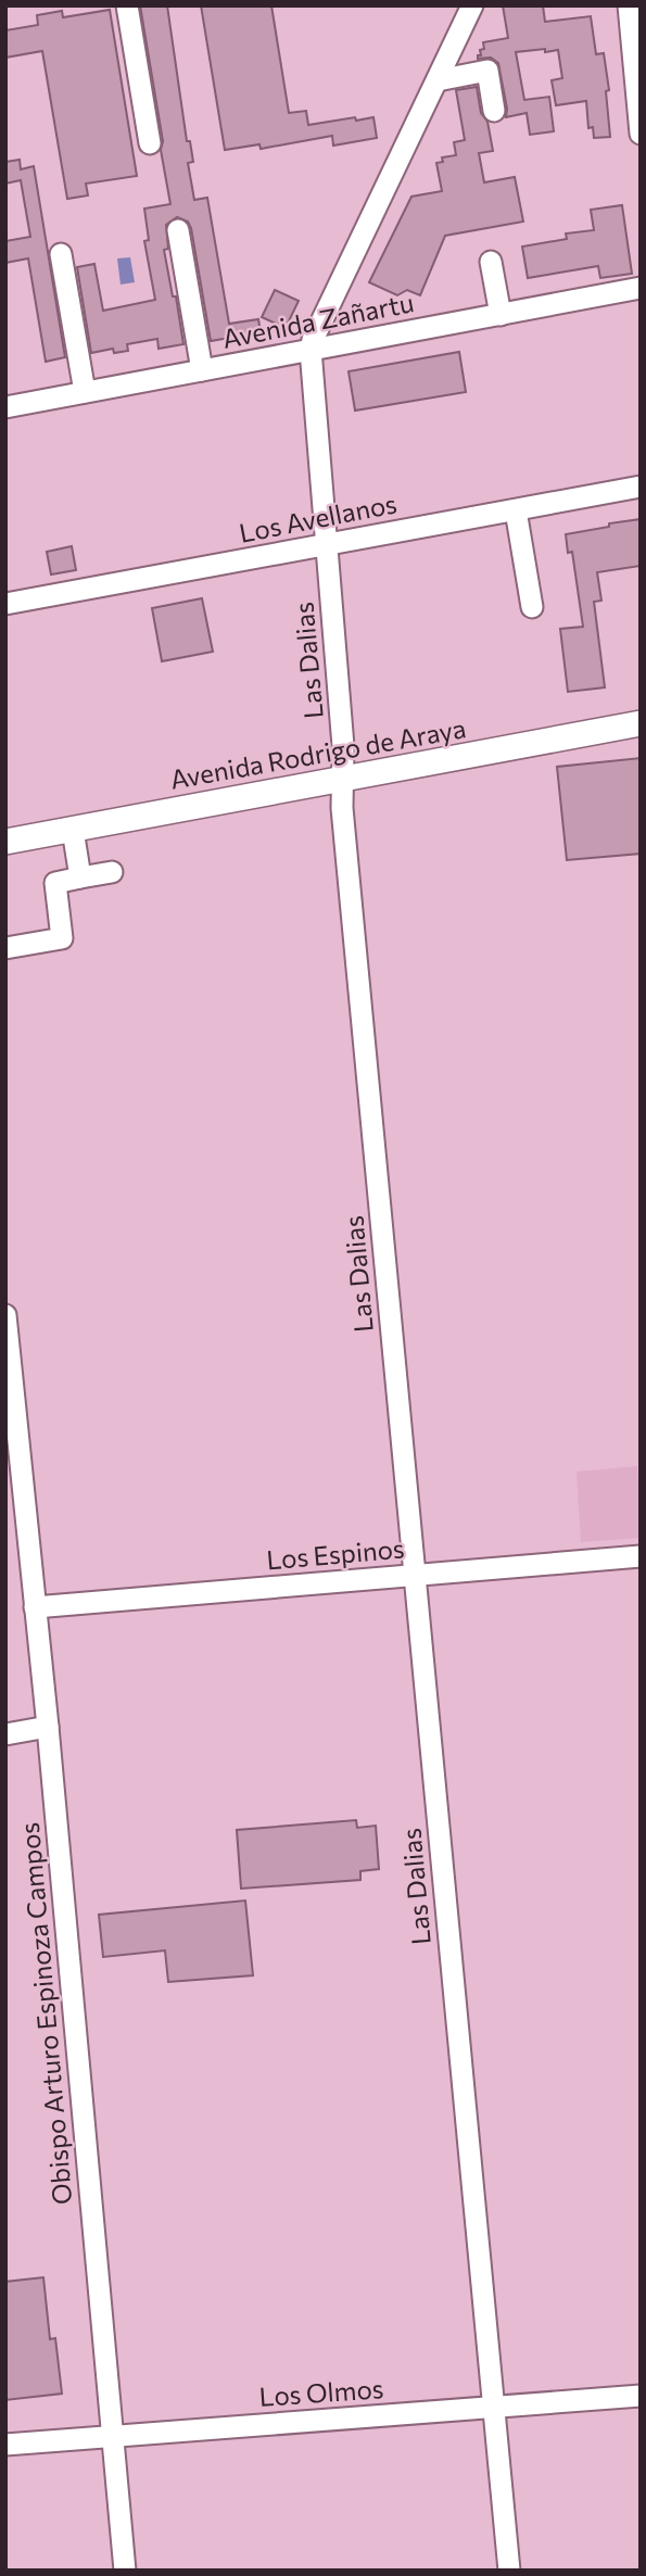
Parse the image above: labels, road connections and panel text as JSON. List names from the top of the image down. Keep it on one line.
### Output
{"streets":{"main road":["Avenida Rodrigo de Araya"],"street":["Avenida Zañartu","Los Avellanos","Las Dalias","Los Espinos","Obispo Arturo Espinoza Campos","Los Olmos"]},"crossings":[["Avenida Zañartu","Las Dalias"],["Los Avellanos","Las Dalias"],["Las Dalias","Avenida Rodrigo de Araya"],["Las Dalias","Los Espinos"],["Las Dalias","Los Olmos"],["Los Espinos","Obispo Arturo Espinoza Campos"],["Obispo Arturo Espinoza Campos","Los Olmos"]]}
